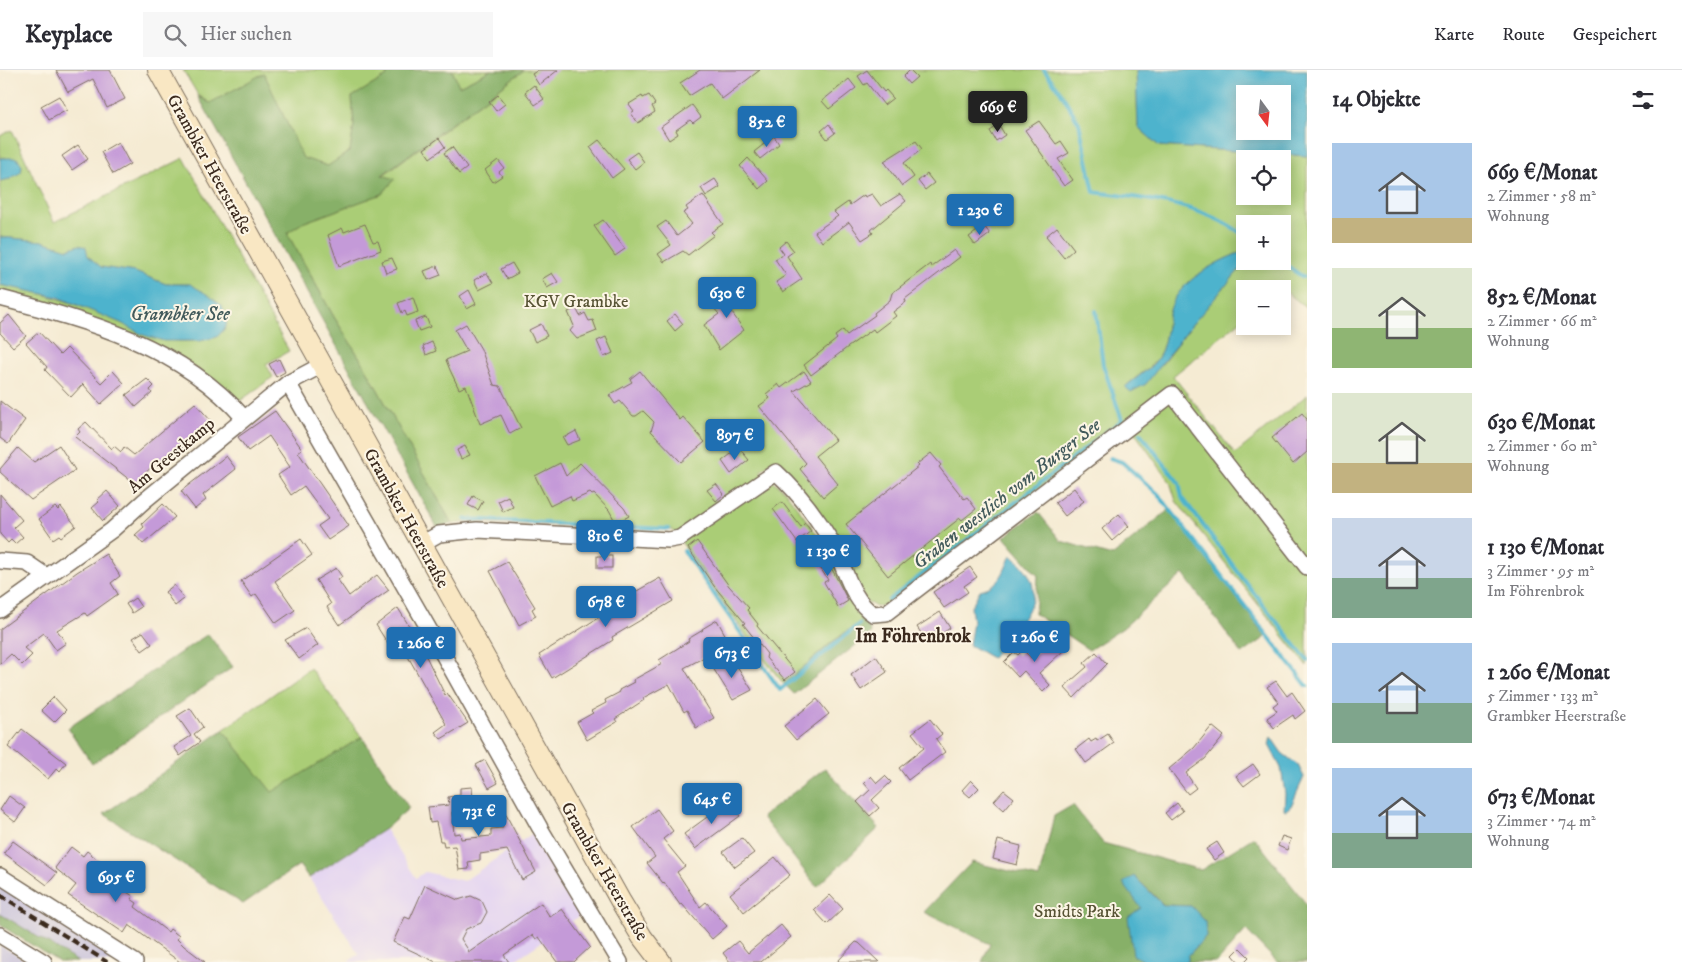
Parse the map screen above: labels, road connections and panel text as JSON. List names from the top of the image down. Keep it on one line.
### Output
{"streets":{"main road":["Grambker Heerstraße"],"street":["Am Geestkamp"]},"crossings":[["Grambker Heerstraße","Am Geestkamp"]],"districts":["Im Föhrenbrok"],"water":["Grambker See","Graben westlich vom Burger See"],"parks":["KGV Grambke","Smidts Park"],"north":"bottom","page":{"header":"Keyplace","search":"Hier suchen","nav":["Karte","Route","Gespeichert"],"heading":"14 Objekte","map_buttons":["+","−"],"price":["669 €","852 €","1 230 €","630 €","897 €","810 €","1 130 €","678 €","1 260 €","1 260 €","673 €","645 €","731 €","695 €"],"list":[{"name":"669 €/Monat","note":"2 Zimmer · 58 m² · Wohnung"},{"name":"852 €/Monat","note":"2 Zimmer · 66 m² · Wohnung"},{"name":"630 €/Monat","note":"2 Zimmer · 60 m² · Wohnung"},{"name":"1 130 €/Monat","note":"3 Zimmer · 95 m² · Im Föhrenbrok"},{"name":"1 260 €/Monat","note":"5 Zimmer · 133 m² · Grambker Heerstraße"},{"name":"673 €/Monat","note":"3 Zimmer · 74 m² · Wohnung"}]}}
